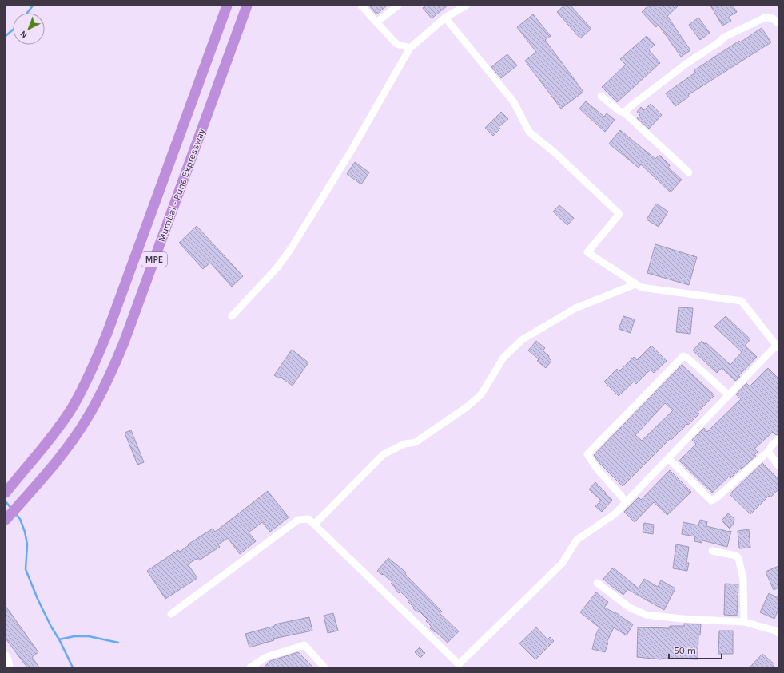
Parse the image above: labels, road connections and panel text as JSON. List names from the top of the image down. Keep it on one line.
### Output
{"streets":{"highway":["Mumbai - Pune Expressway","MPE"]},"scale_bar":"50 m","north":"bottom left"}
